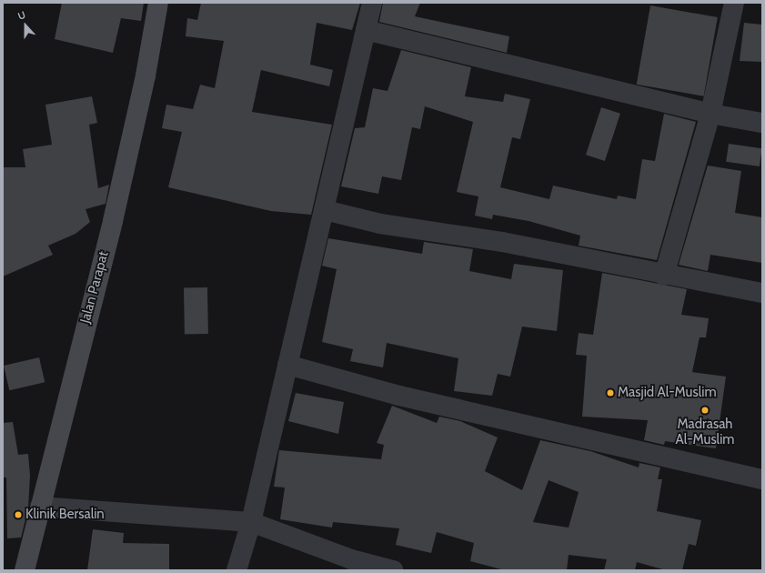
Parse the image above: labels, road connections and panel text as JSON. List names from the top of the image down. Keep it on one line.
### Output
{"streets":{"street":["Jalan Parapat"]},"places":["Masjid Al-Muslim","Madrasah Al-Muslim","Klinik Bersalin"],"north":"top"}
